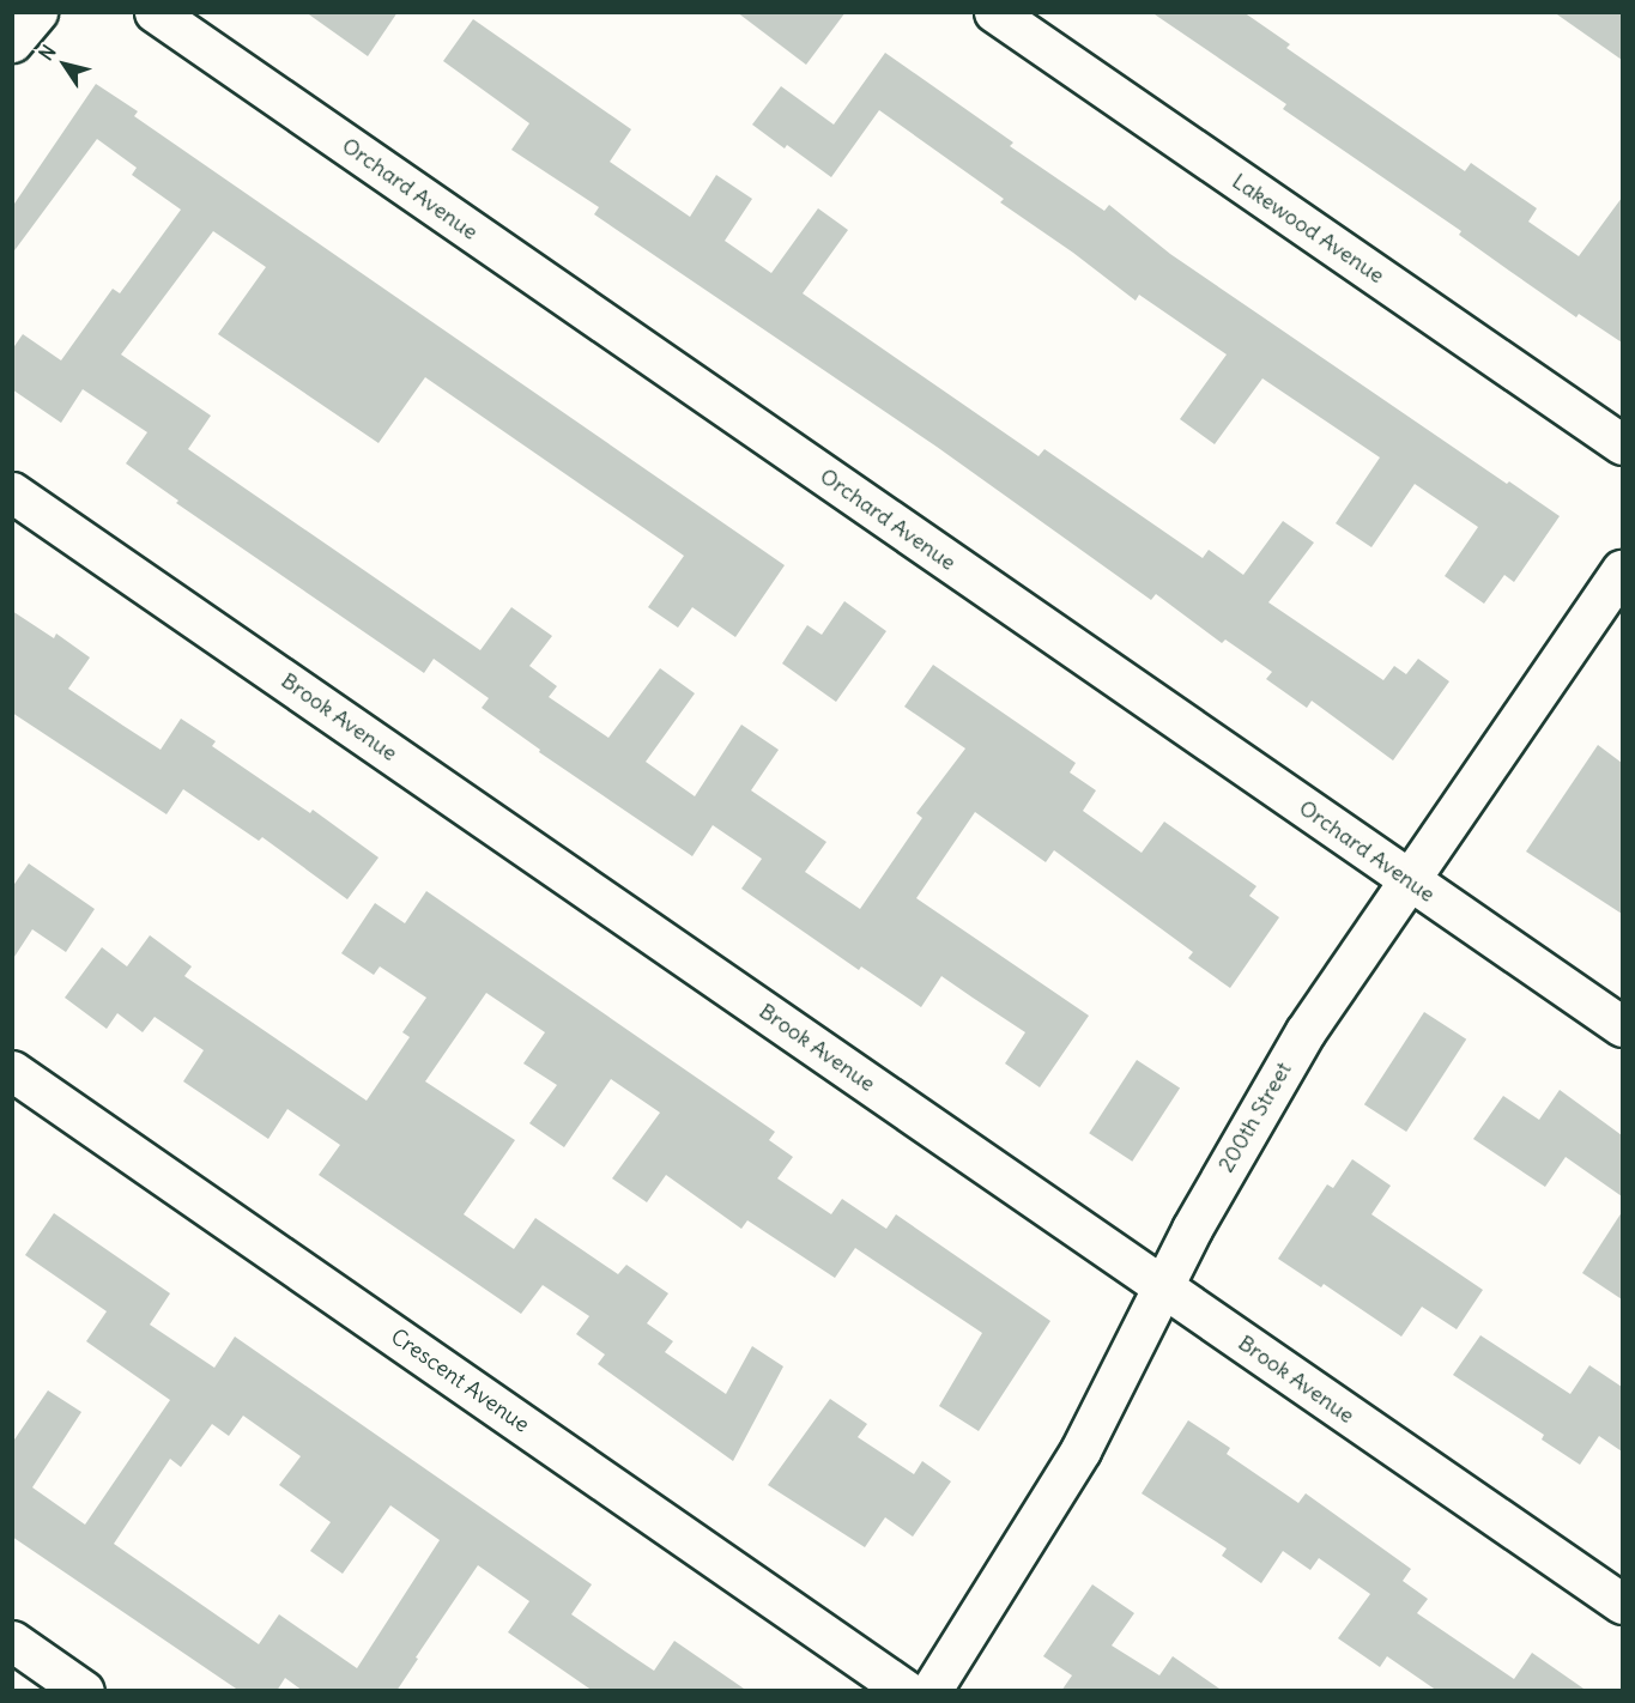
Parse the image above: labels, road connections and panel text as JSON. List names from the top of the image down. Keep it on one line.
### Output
{"streets":{"street":["Orchard Avenue","Lakewood Avenue","Brook Avenue","200th Street","Crescent Avenue"]},"crossings":[["Orchard Avenue","200th Street"],["Brook Avenue","200th Street"]],"north":"top left"}
